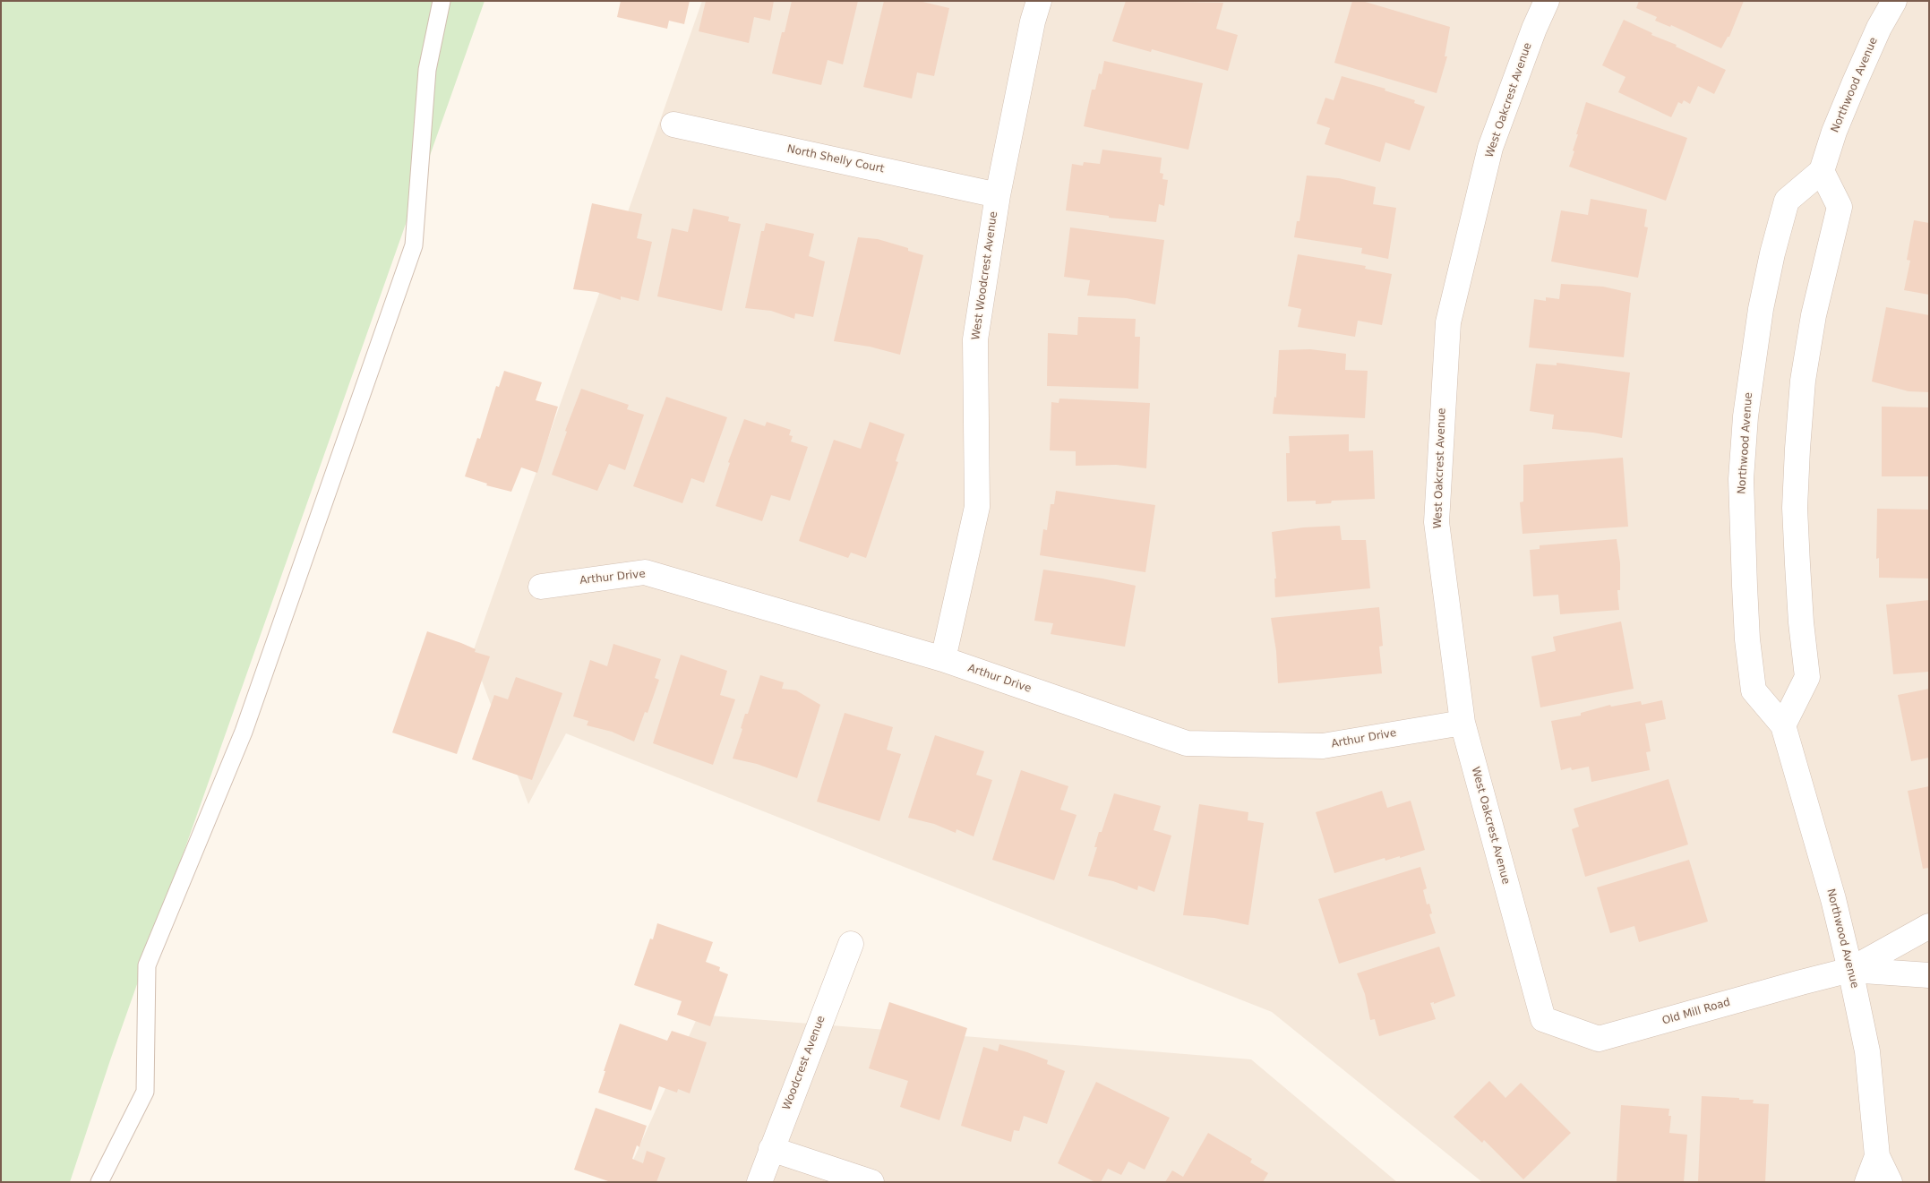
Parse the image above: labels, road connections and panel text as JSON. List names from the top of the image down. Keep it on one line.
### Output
{"streets":{"street":["Northwood Avenue","West Oakcrest Avenue","North Shelly Court","West Woodcrest Avenue","Arthur Drive","Old Mill Road","Woodcrest Avenue"]},"crossings":[["Northwood Avenue","Old Mill Road"],["West Oakcrest Avenue","Arthur Drive"],["West Oakcrest Avenue","Old Mill Road"],["North Shelly Court","West Woodcrest Avenue"],["West Woodcrest Avenue","Arthur Drive"]]}
